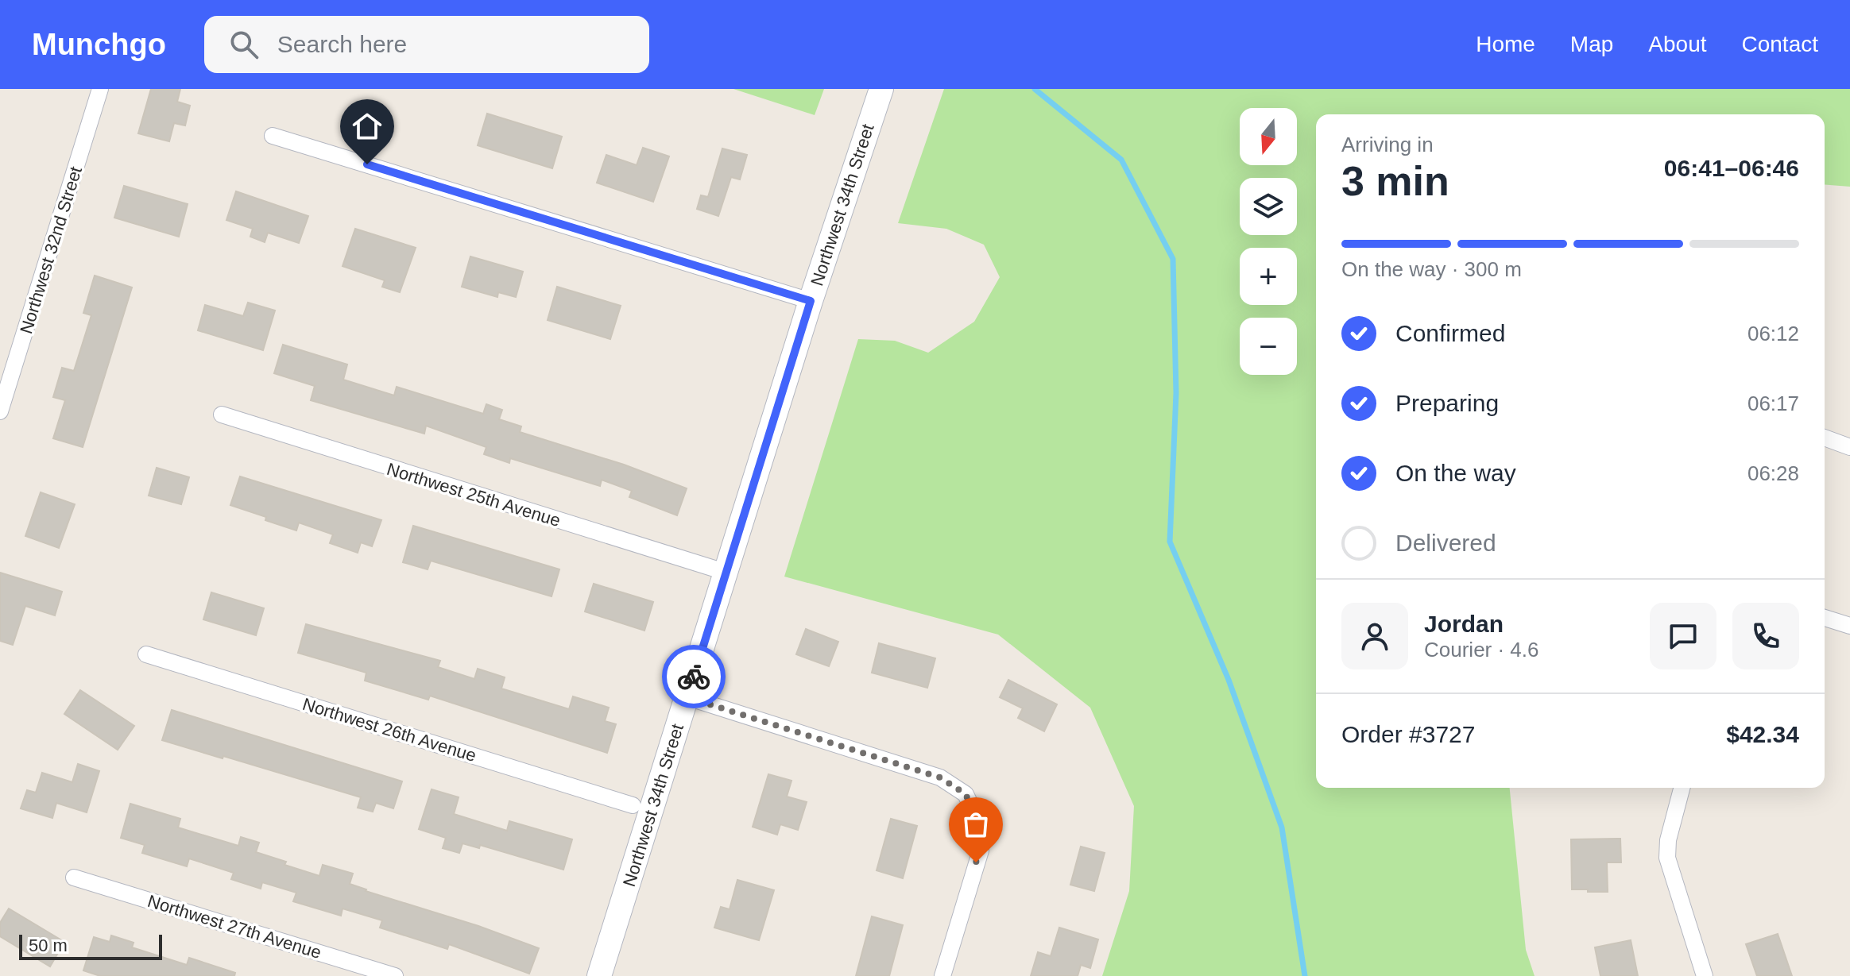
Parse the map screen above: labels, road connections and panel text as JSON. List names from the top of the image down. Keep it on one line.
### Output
{"streets":{"main road":["Northwest 34th Street"],"street":["Northwest 32nd Street","Northwest 25th Avenue","Northwest 26th Avenue","Northwest 27th Avenue"]},"crossings":[["Northwest 34th Street","Northwest 25th Avenue"]],"scale_bar":"50 m","north":"bottom","page":{"header":"Munchgo","search":"Search here","nav":["Home","Map","About","Contact"],"map_buttons":["+","−"],"heading":["3 min","Arriving in","06:41–06:46"],"panel":["Jordan","Courier · 4.6","Order #3727","$42.34"],"bar":"On the way · 300 m","list":[["Confirmed","06:12"],["Preparing","06:17"],["On the way","06:28"],"Delivered"],"scale":"50 m"}}
